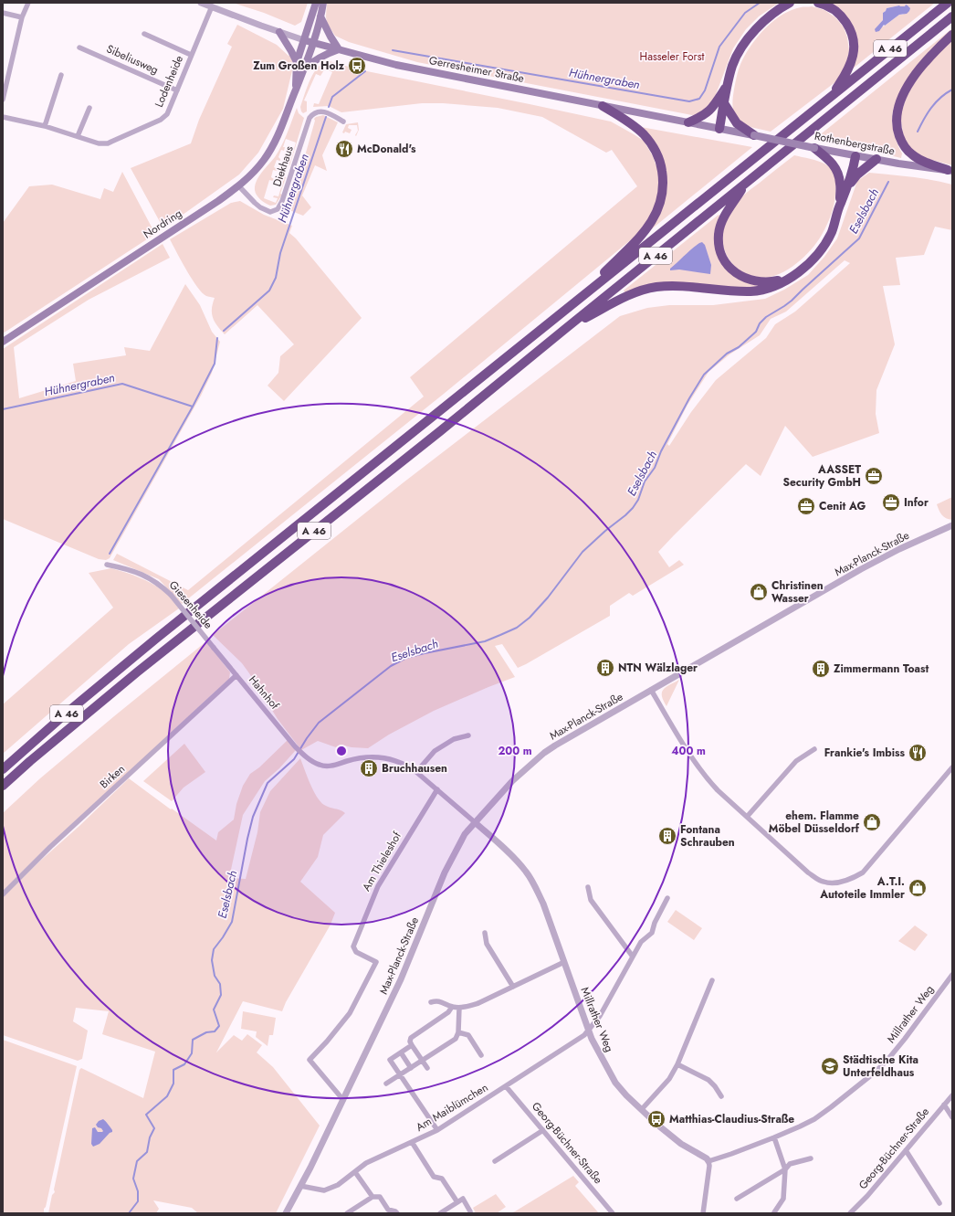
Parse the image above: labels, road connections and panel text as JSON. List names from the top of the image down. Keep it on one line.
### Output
{"streets":{"highway":["A 46"],"main road":["Gerresheimer Straße","Rothenbergstraße","Nordring"],"street":["Sibeliusweg","Lodenheide","Diekhaus","Max-Planck-Straße","Giesenheide","Hahnhof","Birken","Am Thieleshof","Millrather Weg","Am Maiblümchen","Georg-Büchner-Straße"]},"crossings":[["Sibeliusweg","Lodenheide"],["Gerresheimer Straße","Lodenheide"],["Gerresheimer Straße","Rothenbergstraße"],["Gerresheimer Straße","Nordring"],["Diekhaus","Nordring"],["Max-Planck-Straße","Hahnhof"],["Max-Planck-Straße","Am Thieleshof"],["Max-Planck-Straße","Millrather Weg"],["Max-Planck-Straße","Am Maiblümchen"],["Giesenheide","Hahnhof"],["Hahnhof","Birken"],["Hahnhof","Am Thieleshof"],["Hahnhof","Millrather Weg"],["Millrather Weg","Am Maiblümchen"],["Am Maiblümchen","Georg-Büchner-Straße"]],"water":["Hühnergraben","Eselsbach"],"parks":["Hasseler Forst"],"places":{"bus stop":["Zum Großen Holz","Matthias-Claudius-Straße"],"restaurant":["McDonald's","Frankie's Imbiss"],"office":["AASSET Security GmbH","Infor","Cenit AG"],"shop":["Christinen Wasser","ehem. Flamme Möbel Düsseldorf","A.T.I. Autoteile Immler"],"building":["NTN Wälzlager","Zimmermann Toast","Bruchhausen","Fontana Schrauben"],"school or university":["Städtische Kita Unterfeldhaus"]},"rings":["200 m","400 m"]}
